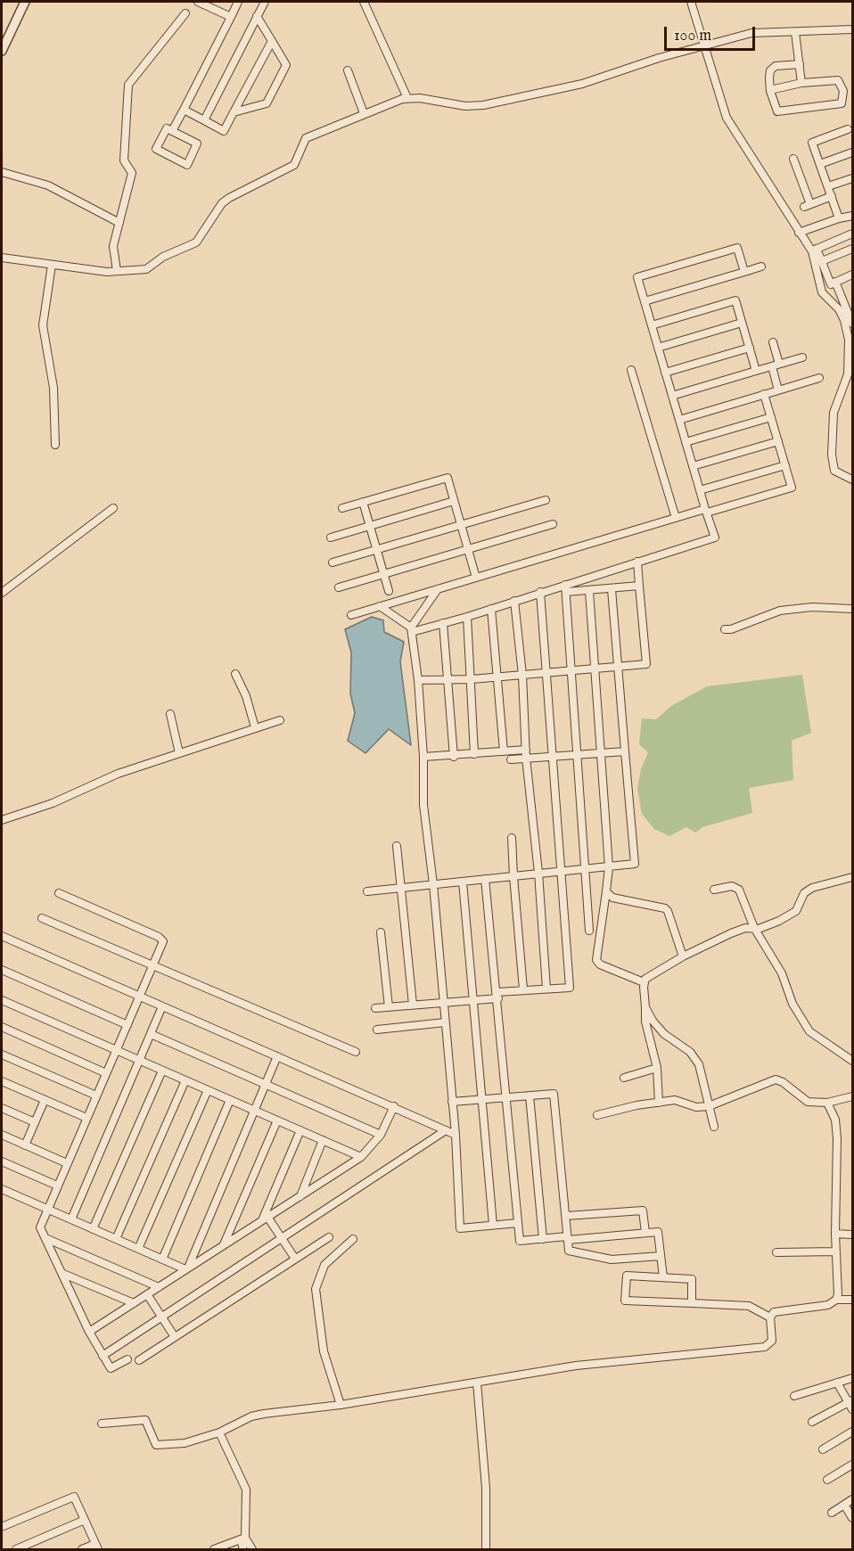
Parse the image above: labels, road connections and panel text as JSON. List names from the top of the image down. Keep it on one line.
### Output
{"scale_bar":"100 m"}
